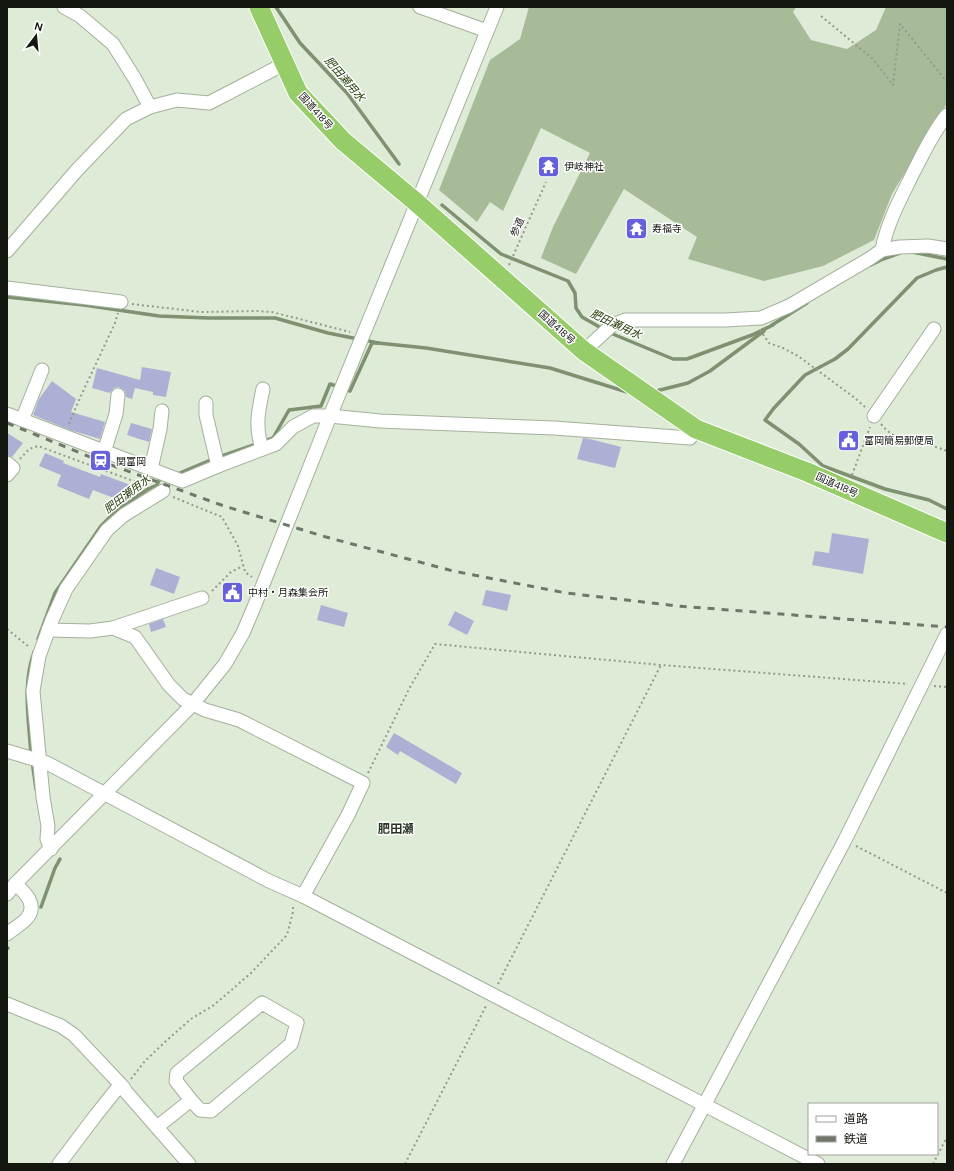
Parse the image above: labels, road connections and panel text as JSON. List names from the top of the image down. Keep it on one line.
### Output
{"streets":{"highway":["国道418号"],"path":["参道"]},"crossings":[["国道418号","参道"]],"districts":["肥田瀬"],"water":["肥田瀬用水"],"places":{"temple":["伊岐神社","寿福寺"],"public building":["富岡簡易郵便局","中村・月森集会所"],"station":["関富岡"]},"legend":["道路","鉄道"],"north":"top"}
